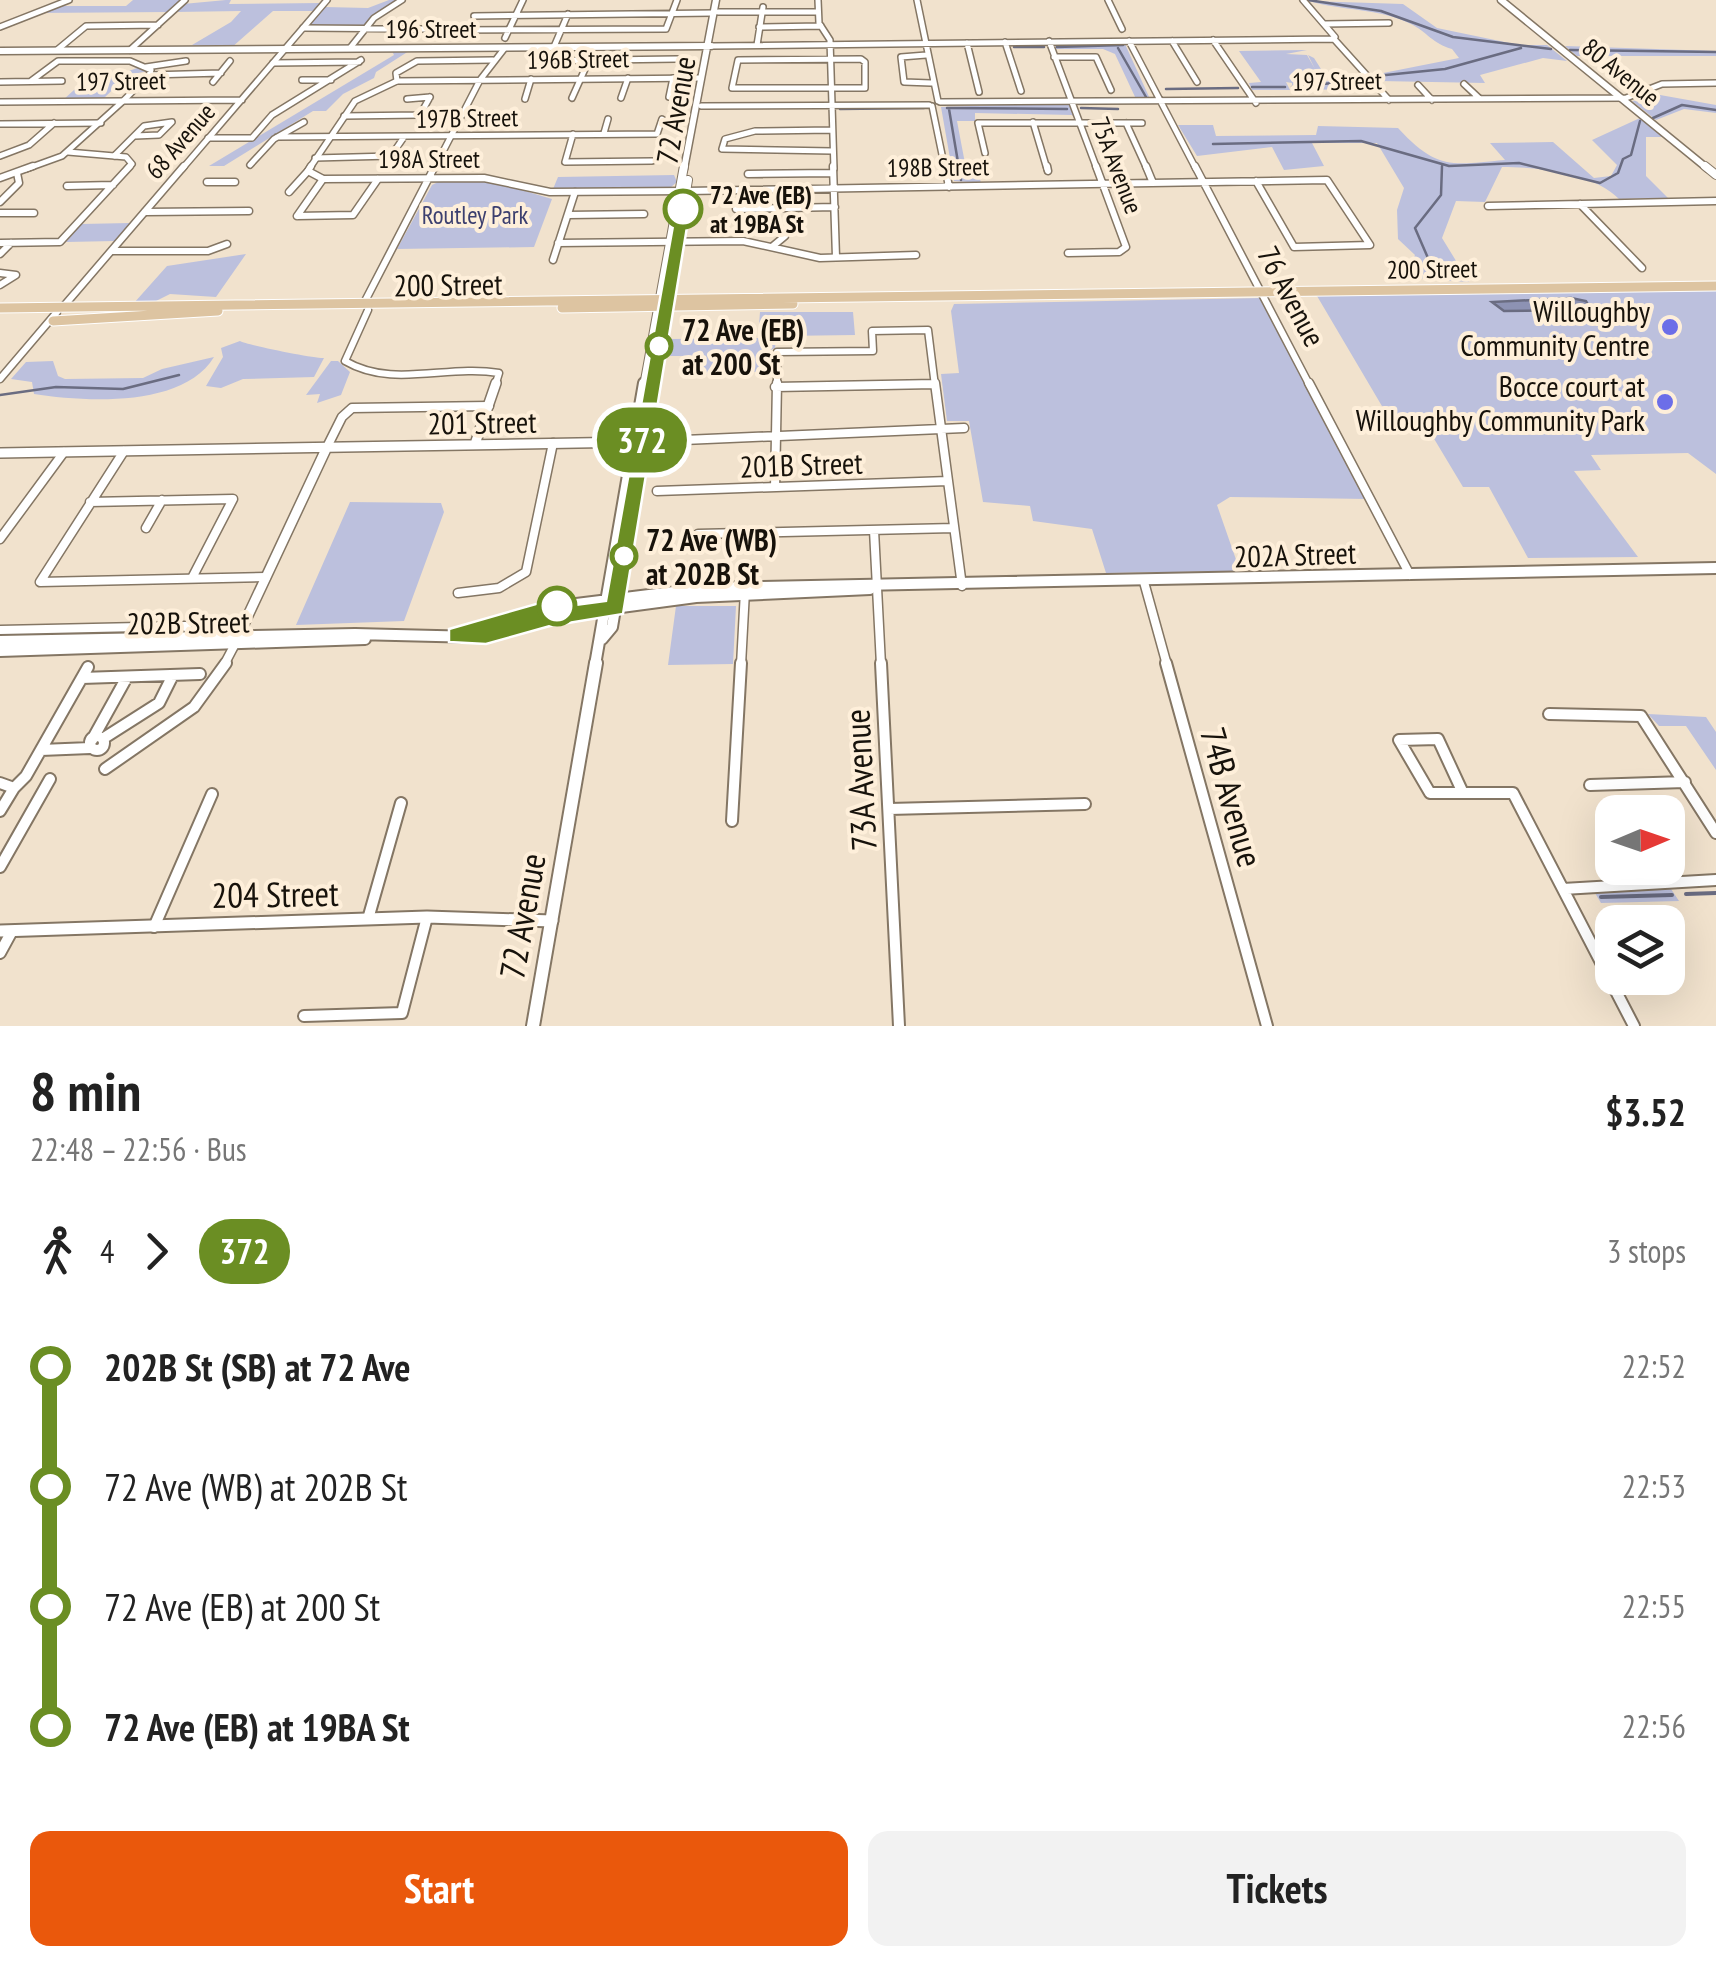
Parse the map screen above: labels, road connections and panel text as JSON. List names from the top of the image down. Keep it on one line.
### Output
{"streets":{"main road":["196 Street","80 Avenue","72 Avenue","200 Street","202A Street","202B Street"],"street":["196B Street","197 Street","197B Street","68 Avenue","198A Street","75A Avenue","198B Street","76 Avenue","201 Street","201B Street","73A Avenue","74B Avenue","204 Street"]},"crossings":[["196 Street","72 Avenue"],["196 Street","68 Avenue"],["196B Street","72 Avenue"],["80 Avenue","197 Street"],["197 Street","72 Avenue"],["197 Street","68 Avenue"],["197 Street","75A Avenue"],["197 Street","76 Avenue"],["72 Avenue","198B Street"],["72 Avenue","200 Street"],["72 Avenue","201 Street"],["72 Avenue","202A Street"],["72 Avenue","202B Street"],["72 Avenue","204 Street"],["68 Avenue","200 Street"],["198A Street","198B Street"],["75A Avenue","198B Street"],["198B Street","76 Avenue"],["200 Street","76 Avenue"],["76 Avenue","202A Street"],["202A Street","202B Street"],["202A Street","73A Avenue"],["202A Street","74B Avenue"]],"parks":["Routley Park"],"places":["72 Ave (EB) at 19BA St","Willoughby Community Centre","72 Ave (EB) at 200 St","Bocce court at Willoughby Community Park","72 Ave (WB) at 202B St"],"lines":["bus line 372"],"north":"right","page":{"on_map":"372","heading":["8 min","22:48 – 22:56 · Bus","$3.52"],"legs":["4","372","3 stops"],"list":[{"name":"202B St (SB) at 72 Ave","value":"22:52"},{"name":"72 Ave (WB) at 202B St","value":"22:53"},{"name":"72 Ave (EB) at 200 St","value":"22:55"},{"name":"72 Ave (EB) at 19BA St","value":"22:56"}],"buttons":["Start","Tickets"]}}
